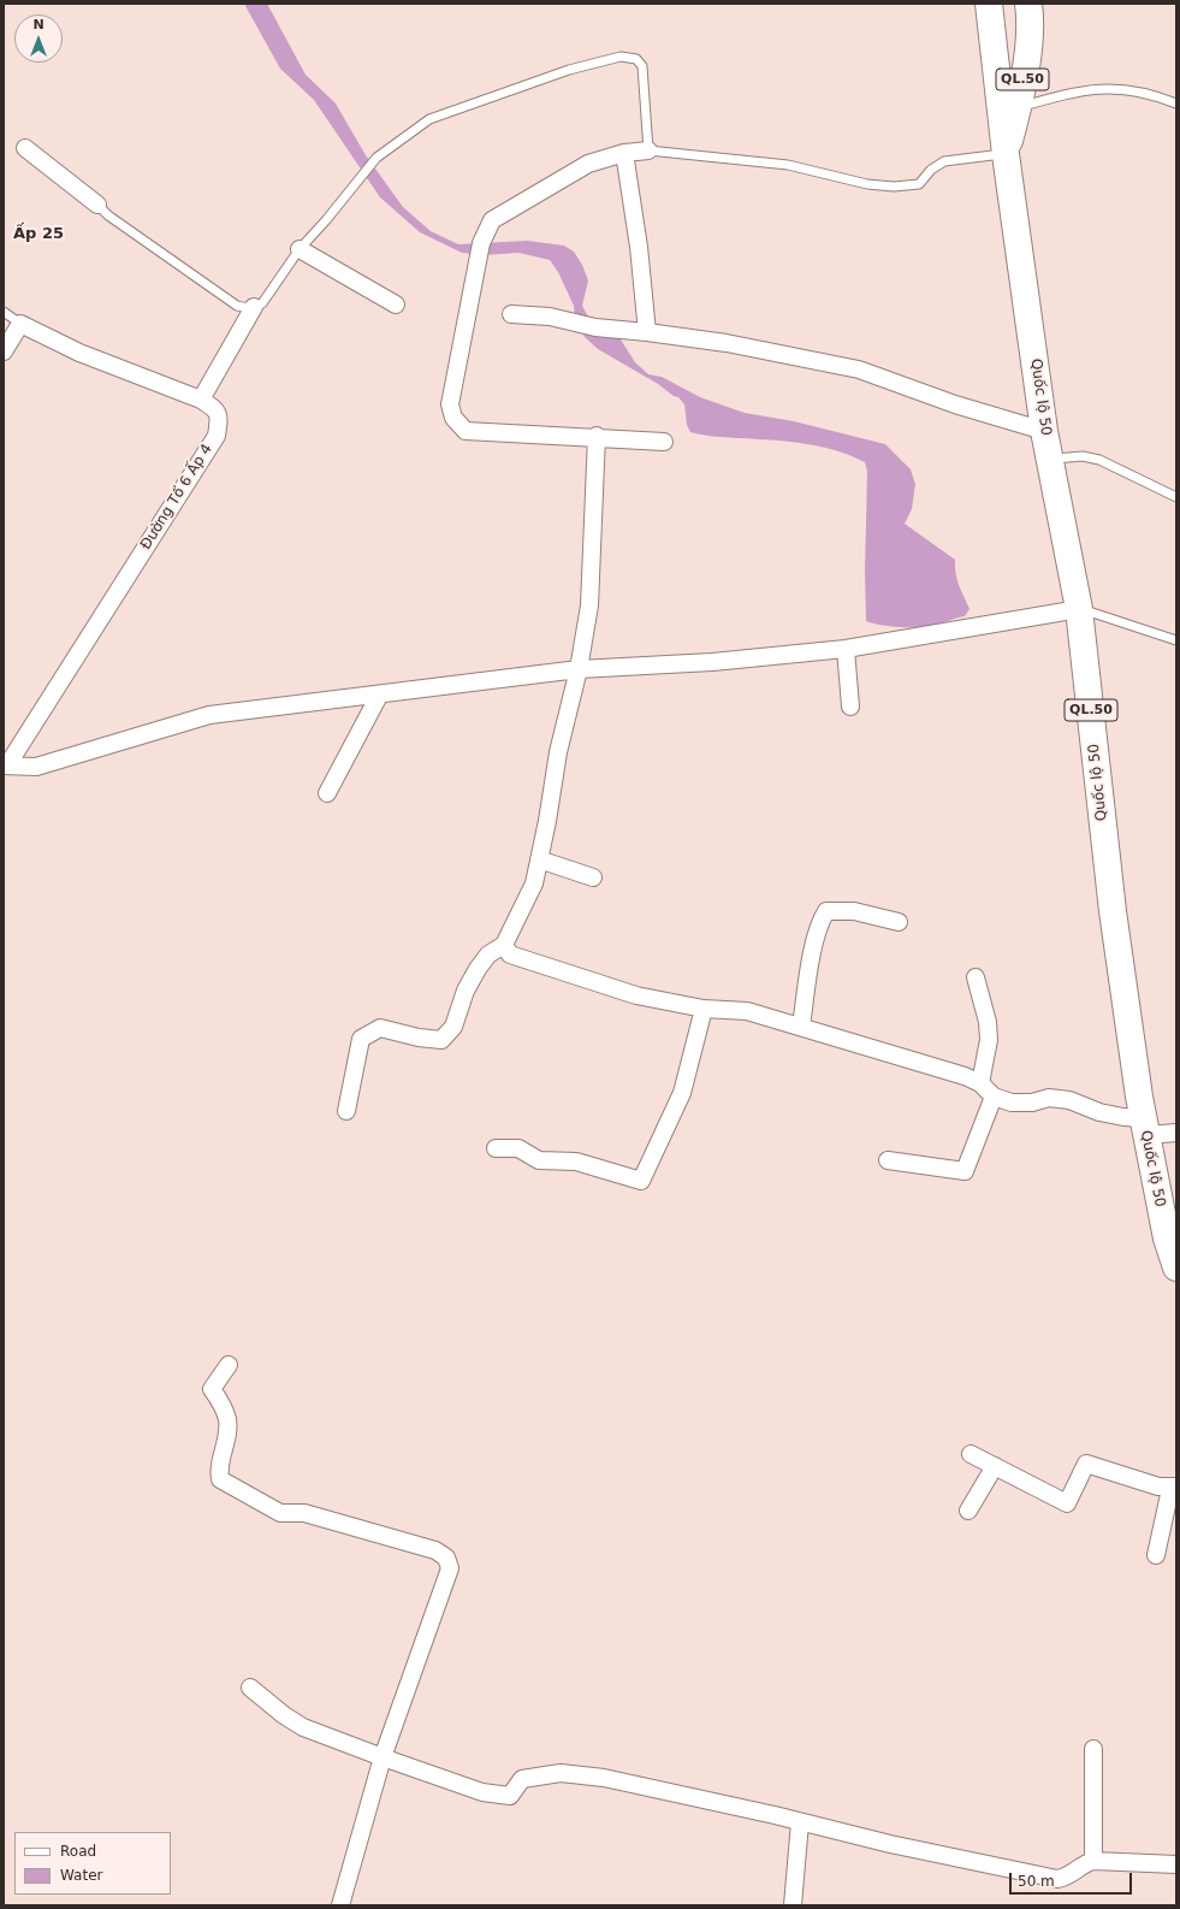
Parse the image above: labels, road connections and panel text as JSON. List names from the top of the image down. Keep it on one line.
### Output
{"streets":{"highway":["QL.50","Quốc lộ 50"],"street":["Đường Tổ 6 Ấp 4"]},"crossings":[["QL.50","Quốc lộ 50"]],"districts":["Ấp 25"],"legend":["Road","Water"],"scale_bar":"50 m","north":"top"}
